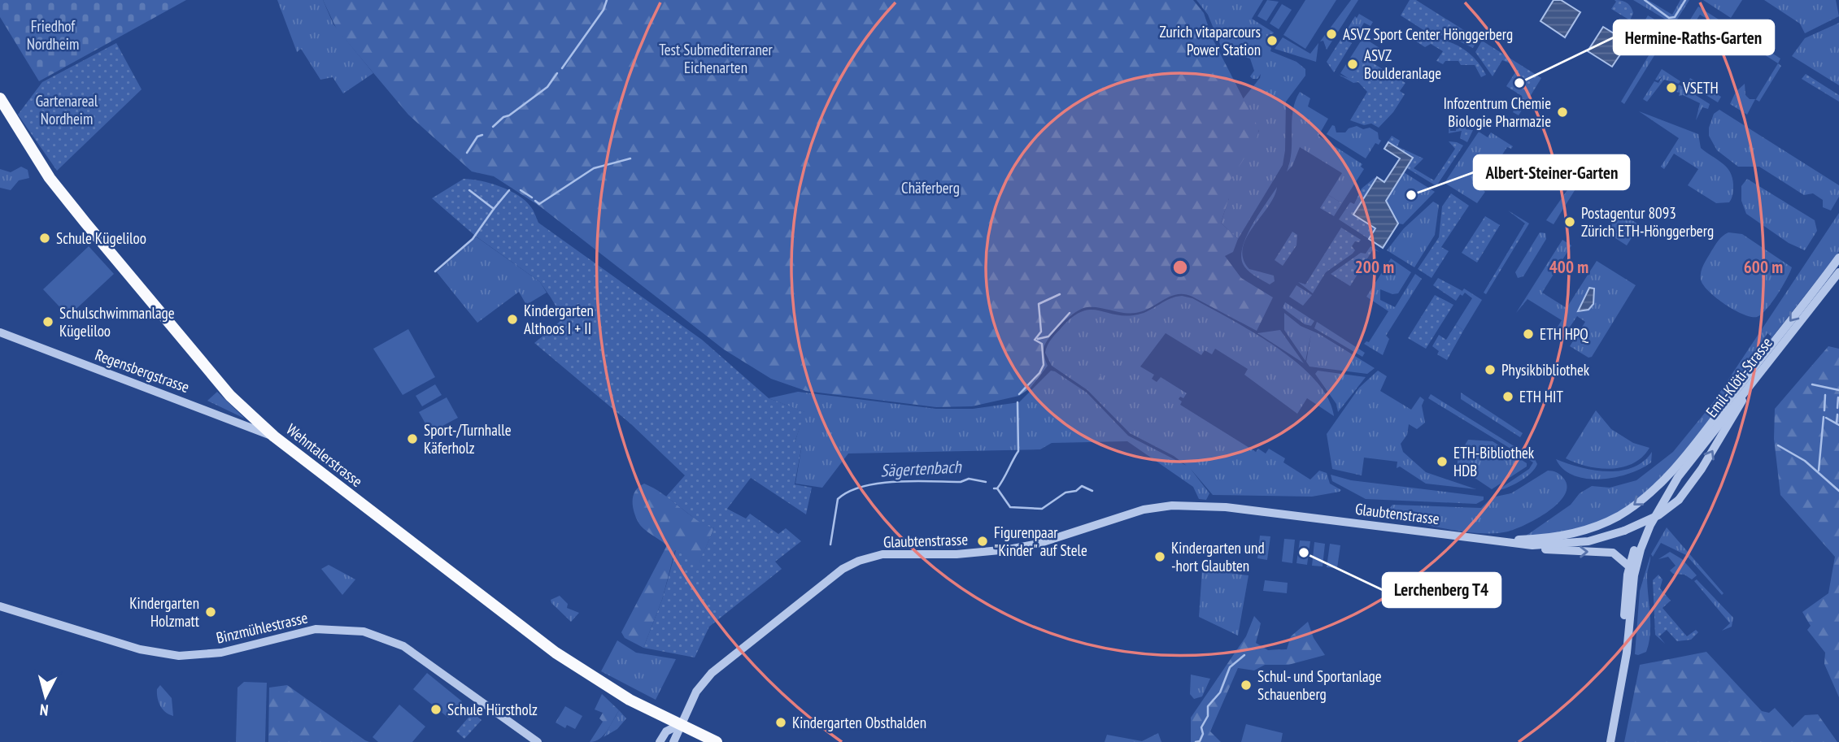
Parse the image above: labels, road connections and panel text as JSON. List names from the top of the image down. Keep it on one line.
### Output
{"streets":{"main road":["Wehntalerstrasse"],"street":["Regensbergstrasse","Emil-Klöti-Strasse","Glaubtenstrasse","Binzmühlestrasse"]},"crossings":[["Regensbergstrasse","Wehntalerstrasse"],["Emil-Klöti-Strasse","Glaubtenstrasse"],["Wehntalerstrasse","Glaubtenstrasse"]],"water":["Sägertenbach"],"parks":["Friedhof Nordheim","Test Submediterraner Eichenarten","Gartenareal Nordheim","Chäferberg"],"places":["ASVZ Sport Center Hönggerberg","Zurich vitaparcours Power Station","ASVZ Boulderanlage","Hermine-Raths-Garten","VSETH","Infozentrum Chemie Biologie Pharmazie","Albert-Steiner-Garten","Postagentur 8093 Zürich ETH-Hönggerberg","Schule Kügeliloo","Kindergarten Althoos I + II","Schulschwimmanlage Kügeliloo","ETH HPQ","Physikbibliothek","ETH HIT","Sport-/Turnhalle Käferholz","ETH-Bibliothek HDB","Figurenpaar \"Kinder\" auf Stele","Lerchenberg T4","Kindergarten und -hort Glaubten","Kindergarten Holzmatt","Schul- und Sportanlage Schauenberg","Schule Hürstholz","Kindergarten Obsthalden"],"north":"bottom","rings":["200 m","400 m","600 m"]}
